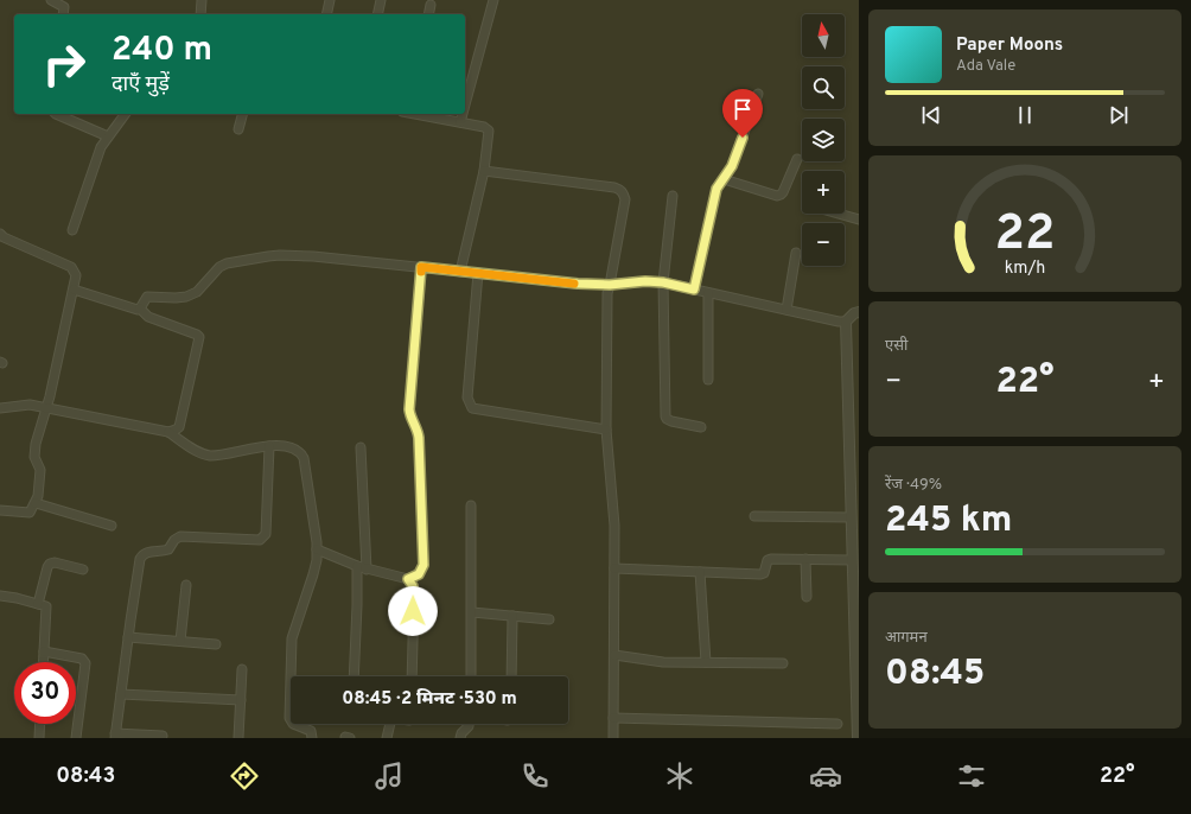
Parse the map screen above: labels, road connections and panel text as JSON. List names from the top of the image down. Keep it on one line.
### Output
{"north":"top","page":{"map_buttons":["+","−"],"turn":["240 m","दाएँ मुड़ें"],"song":["Paper Moons","Ada Vale"],"tile":["एसी",["रेंज · 49%","245 km"],["आगमन","08:45"]],"heat":["−","22°","+"],"limit":"30","trip":"08:45 · 2 मिनट · 530 m","tabs":["08:43","22°"],"gauge":["22","km/h"]}}
